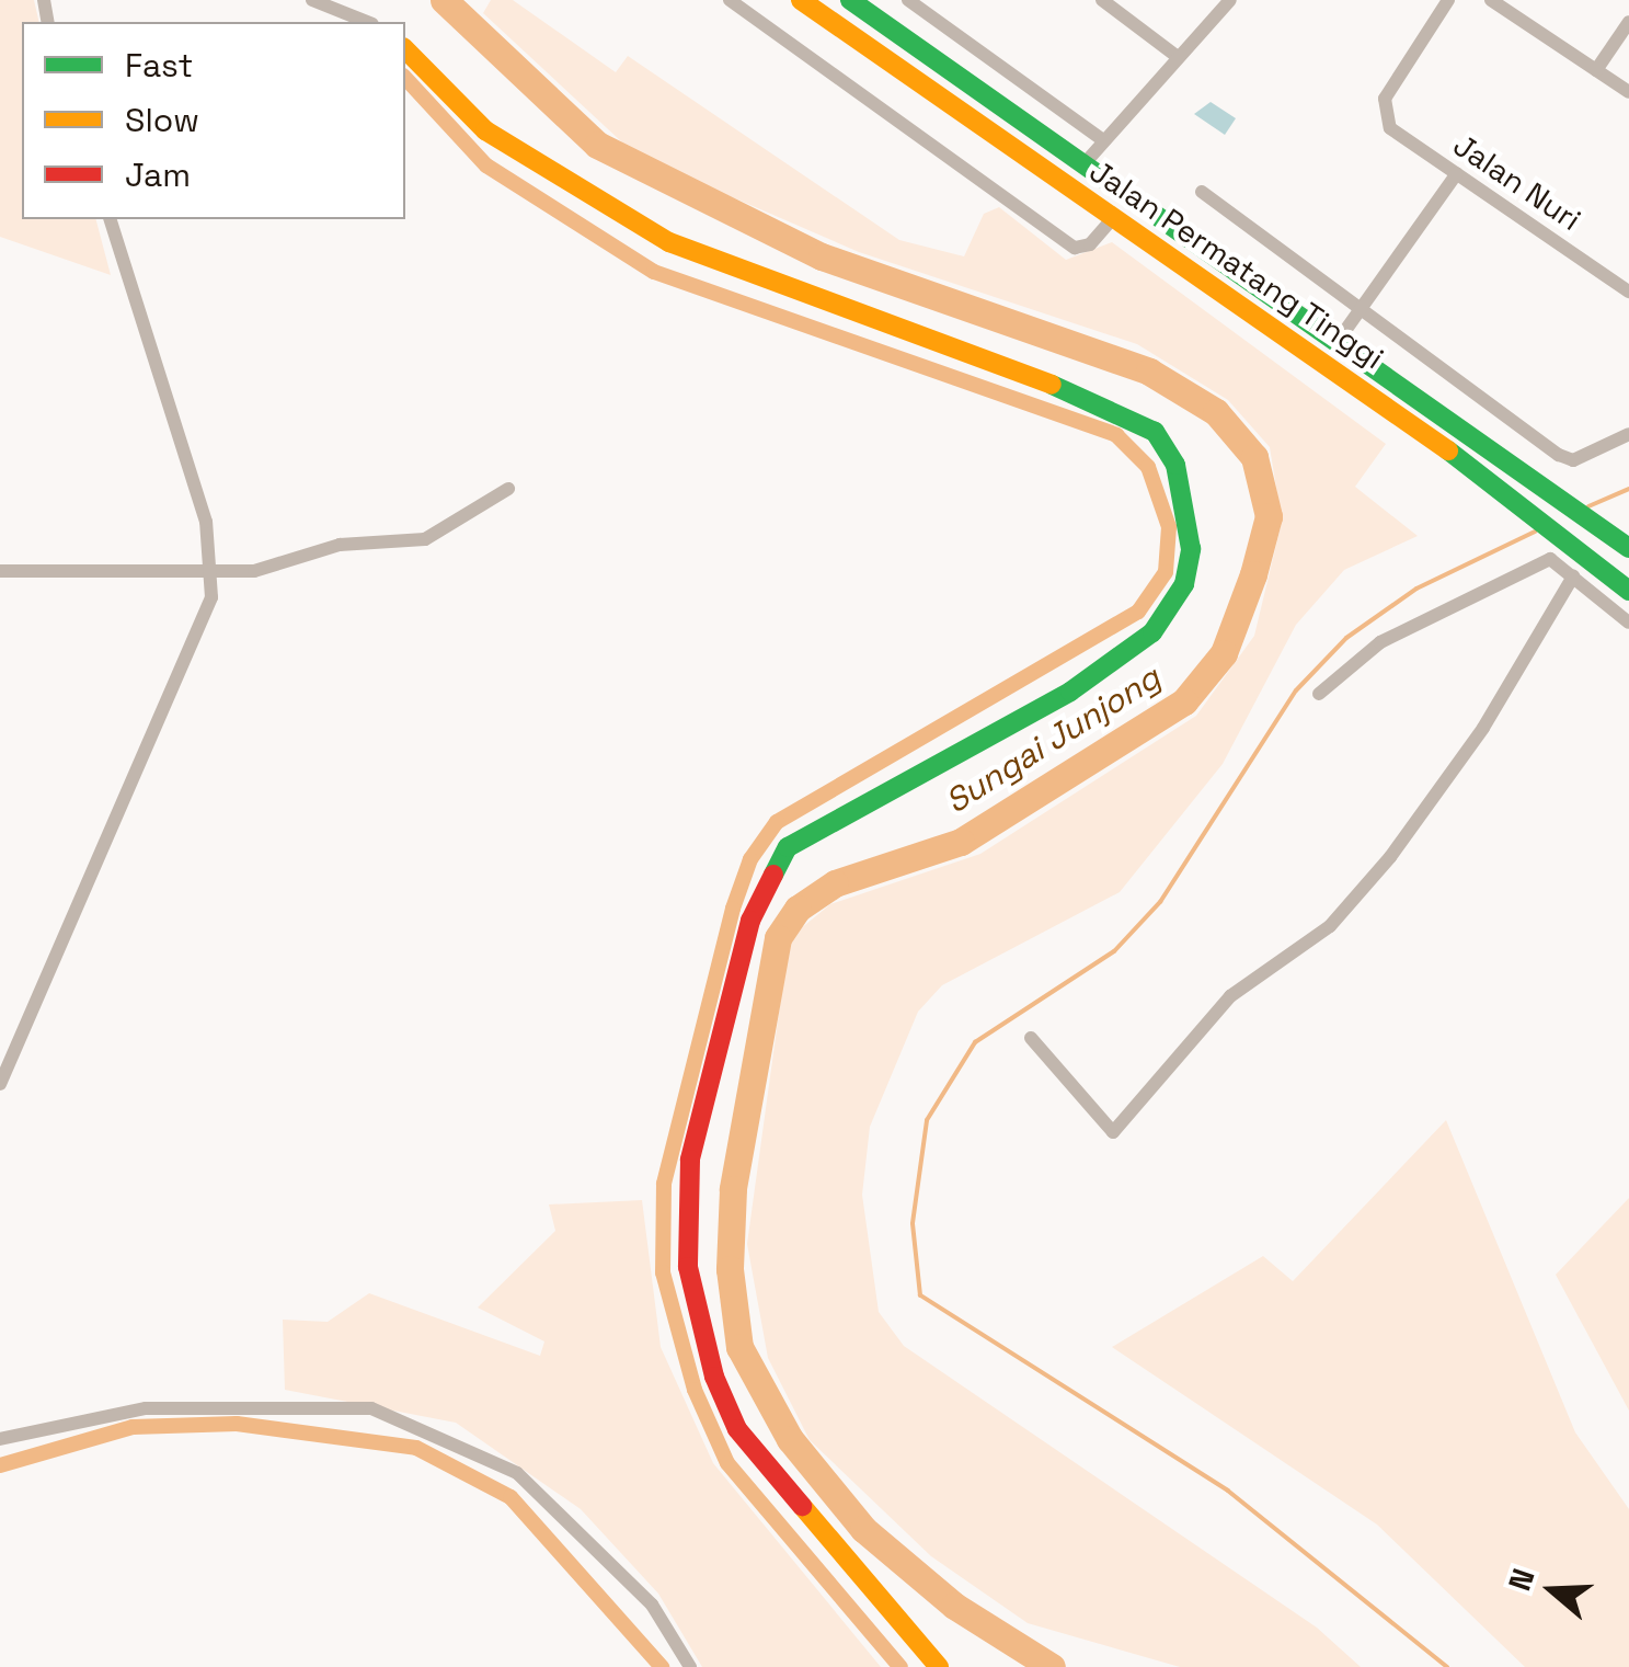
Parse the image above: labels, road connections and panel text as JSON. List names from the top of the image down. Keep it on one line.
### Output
{"streets":{"main road":["Jalan Permatang Tinggi"],"street":["Jalan Nuri"]},"water":["Sungai Junjong"],"legend":["Fast","Slow","Jam"],"north":"left"}
